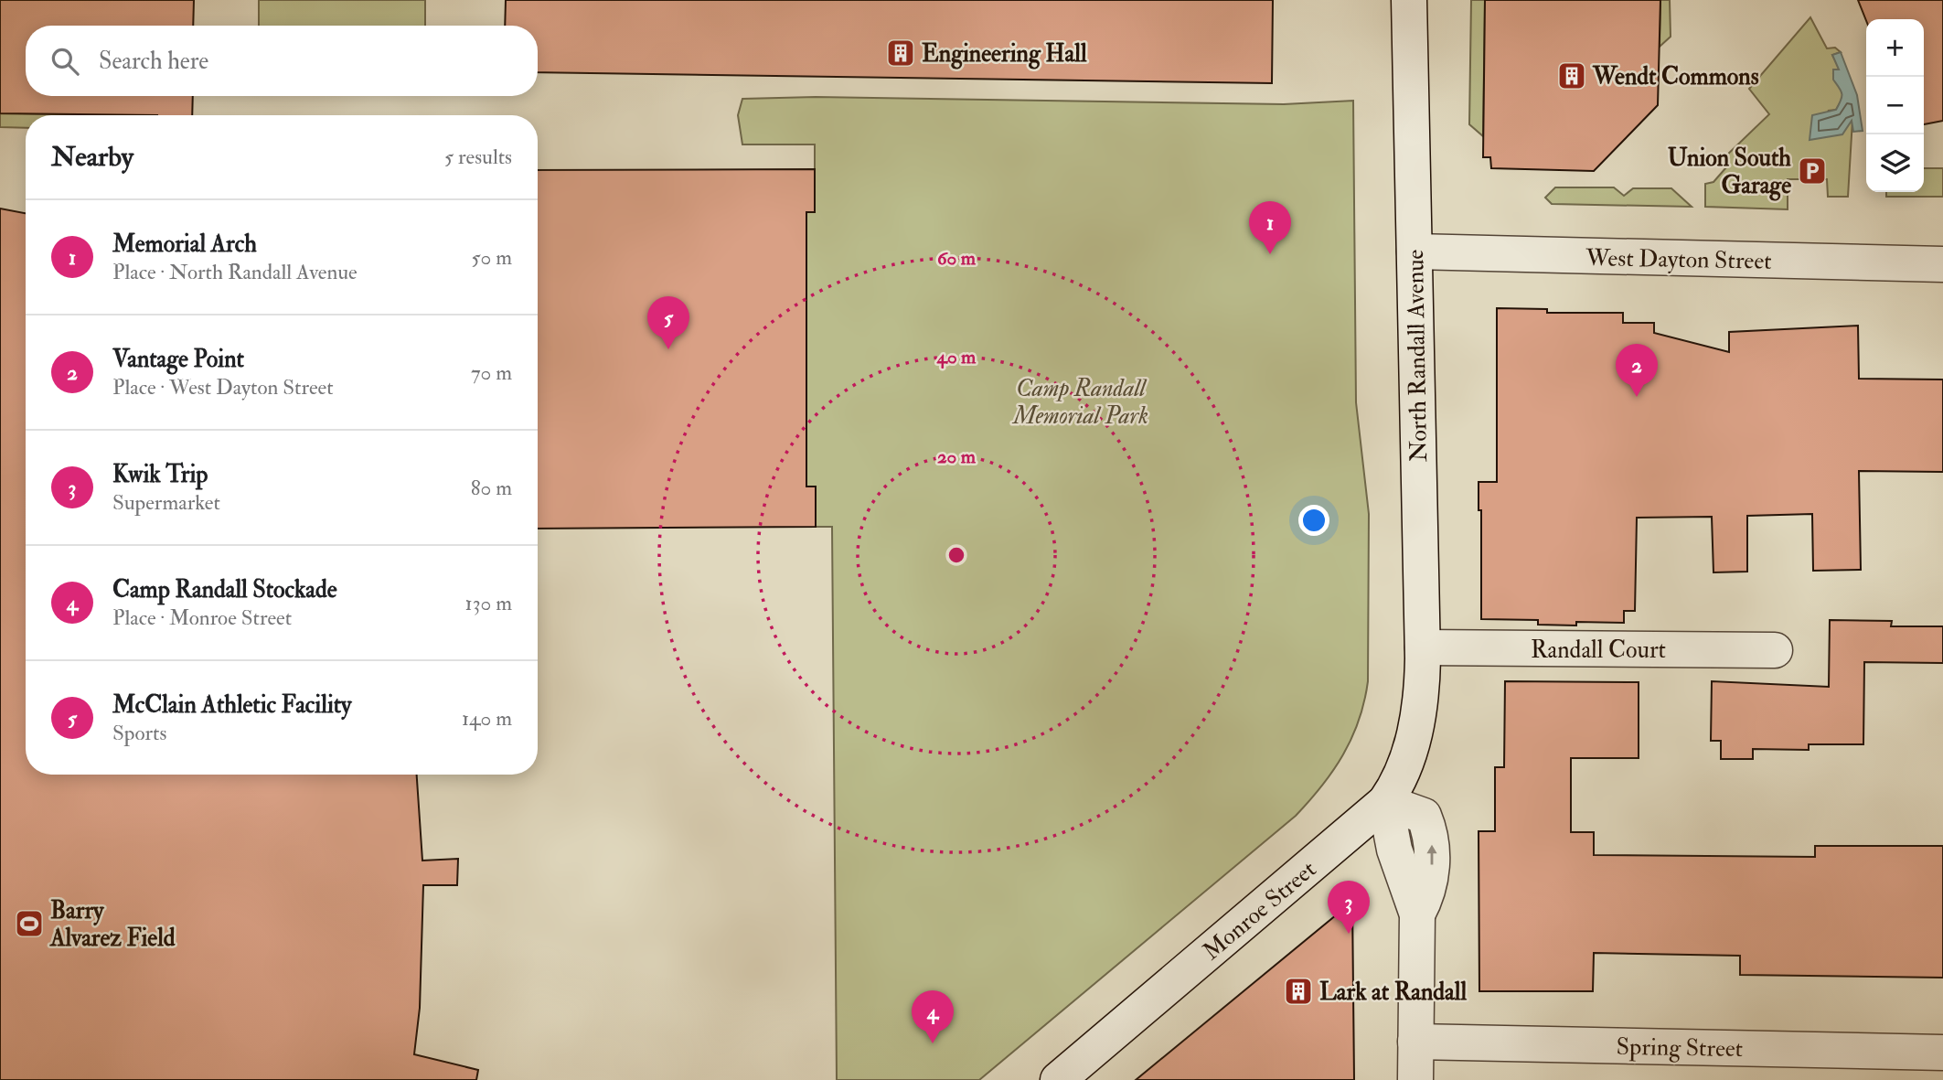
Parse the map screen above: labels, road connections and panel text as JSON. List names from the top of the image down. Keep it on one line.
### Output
{"streets":{"street":["West Dayton Street","North Randall Avenue","Randall Court","Monroe Street","Spring Street"]},"crossings":[["West Dayton Street","North Randall Avenue"],["North Randall Avenue","Randall Court"],["North Randall Avenue","Monroe Street"]],"parks":["Camp Randall Memorial Park"],"places":{"building":["Engineering Hall","Wendt Commons","Lark at Randall"],"parking":["Union South Garage"],"sports":["Barry Alvarez Field"]},"page":{"map_buttons":["+","−"],"search":"Search here","heading":["Nearby","5 results"],"list":[{"mark":"1","name":"Memorial Arch","note":"Place · North Randall Avenue","value":"50 m"},{"mark":"2","name":"Vantage Point","note":"Place · West Dayton Street","value":"70 m"},{"mark":"3","name":"Kwik Trip","note":"Supermarket","value":"80 m"},{"mark":"4","name":"Camp Randall Stockade","note":"Place · Monroe Street","value":"130 m"},{"mark":"5","name":"McClain Athletic Facility","note":"Sports","value":"140 m"}],"pins":["1","5","2","3","4"]},"rings":["60 m","40 m","20 m"]}
